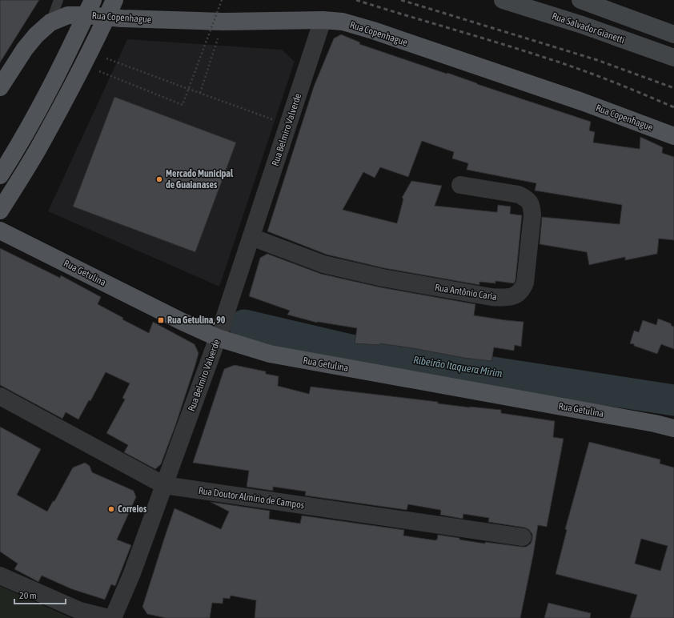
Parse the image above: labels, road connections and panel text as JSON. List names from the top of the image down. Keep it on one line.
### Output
{"streets":{"main road":["Rua Copenhague","Rua Salvador Gianetti","Rua Getulina"],"street":["Rua Belmiro Valverde","Rua Antônio Caria","Rua Doutor Almírio de Campos"]},"crossings":[["Rua Copenhague","Rua Belmiro Valverde"],["Rua Belmiro Valverde","Rua Getulina"],["Rua Belmiro Valverde","Rua Antônio Caria"],["Rua Belmiro Valverde","Rua Doutor Almírio de Campos"]],"water":["Ribeirão Itaquera Mirim"],"places":{"other":["Mercado Municipal de Guaianases","Correios"],"transit":["Rua Getulina, 90"]},"scale_bar":"20 m"}
